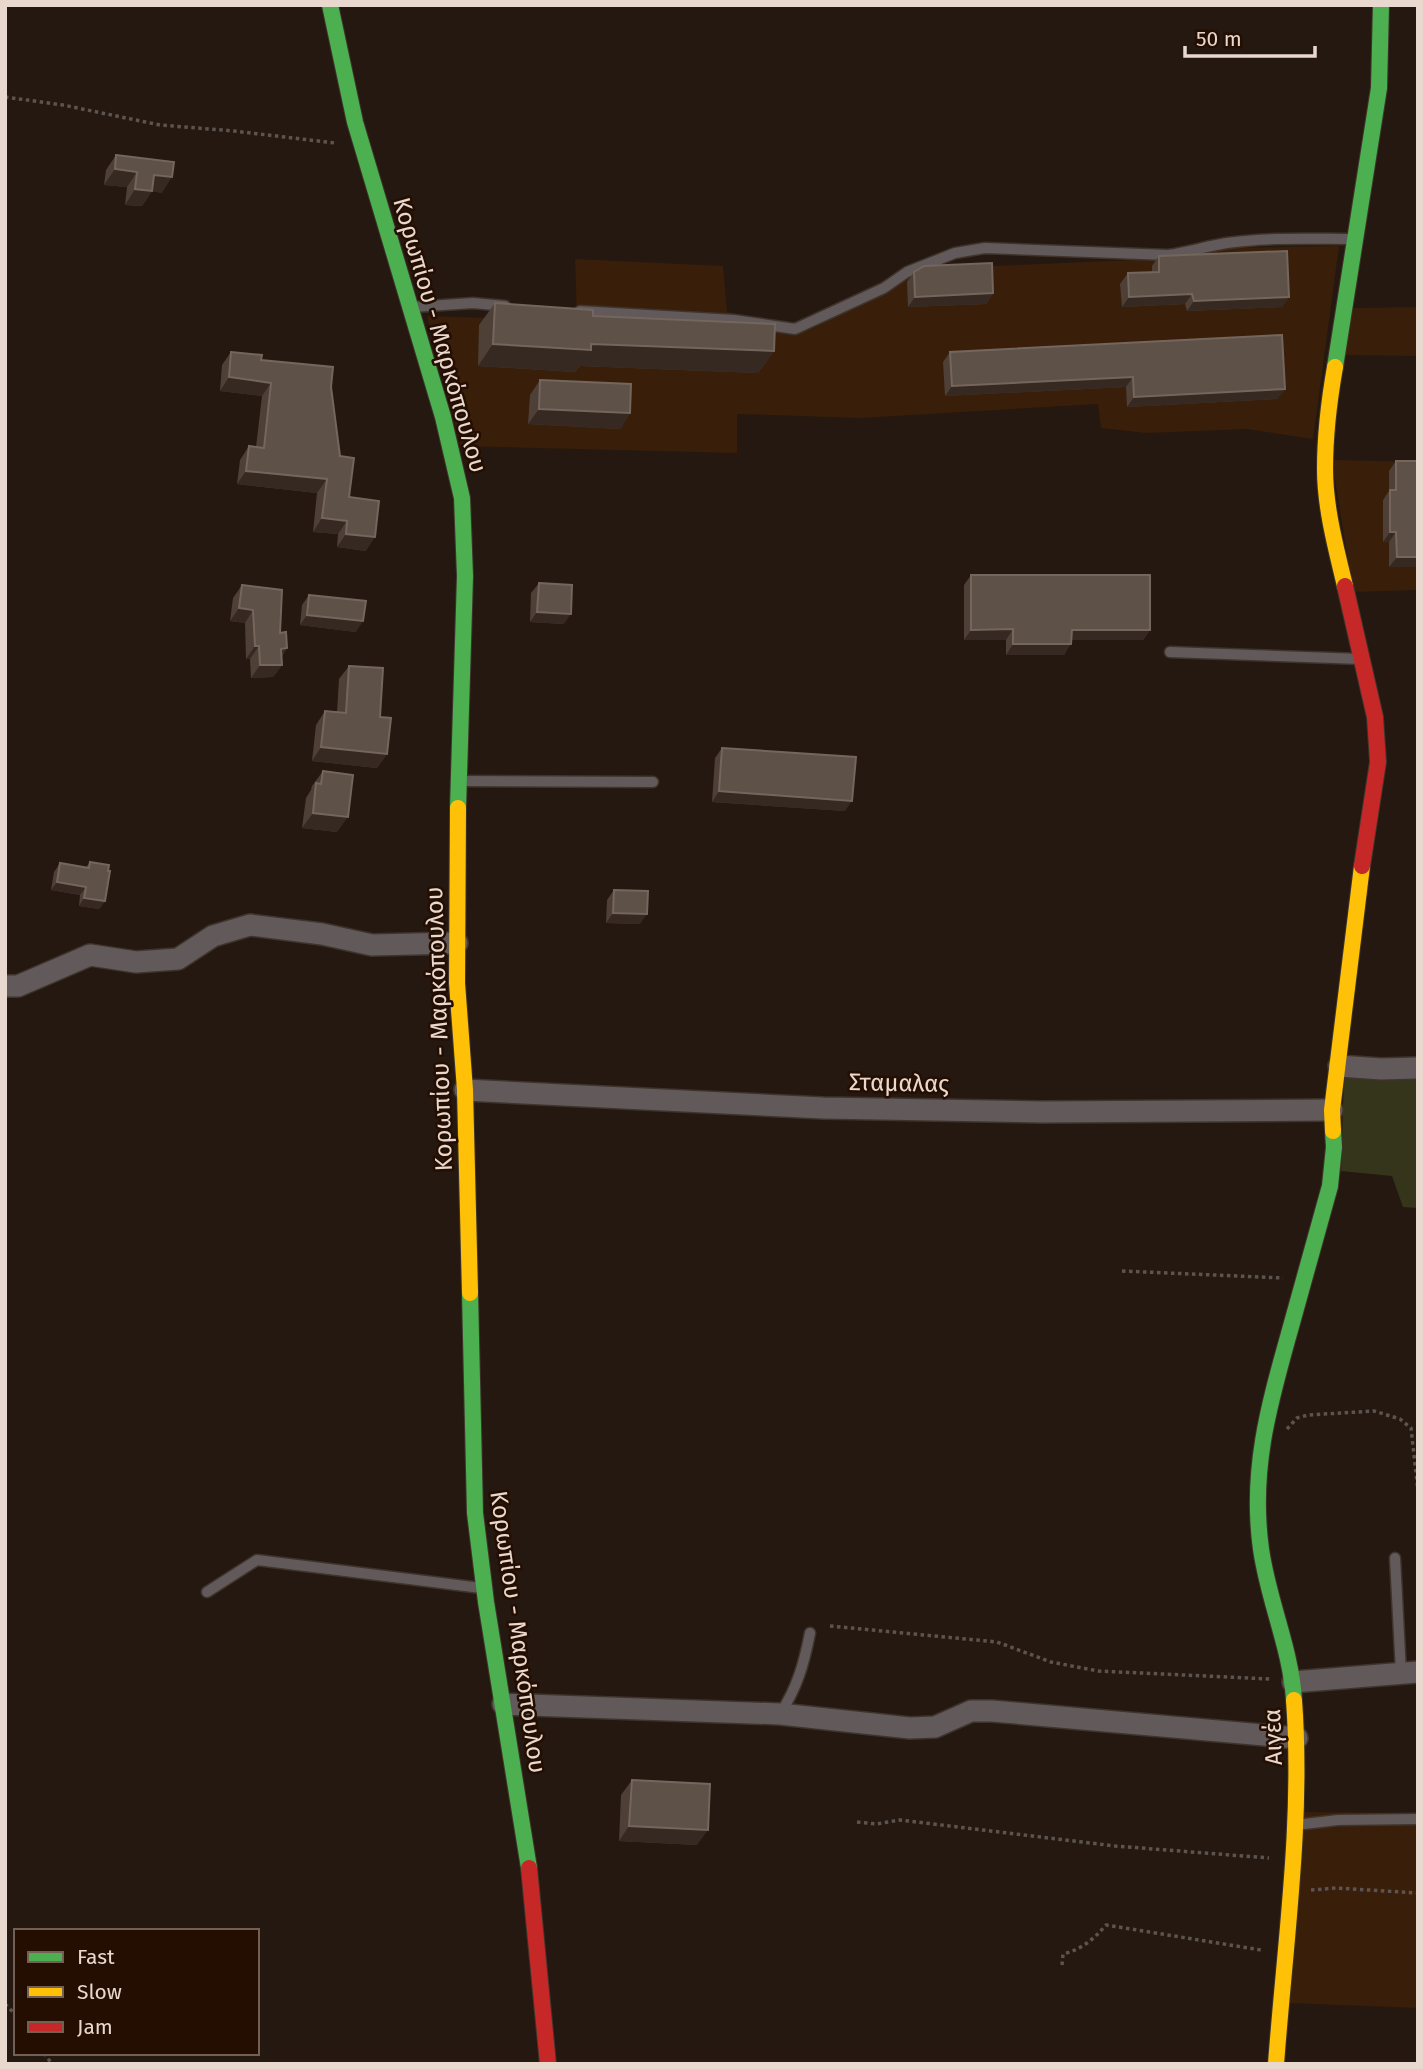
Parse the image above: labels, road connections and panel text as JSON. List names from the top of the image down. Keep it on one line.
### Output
{"streets":{"street":["Κορωπίου - Μαρκόπουλου","Σταμαλας","Αιγέα"]},"crossings":[["Κορωπίου - Μαρκόπουλου","Σταμαλας"],["Σταμαλας","Αιγέα"]],"legend":["Fast","Slow","Jam"],"scale_bar":"50 m"}
